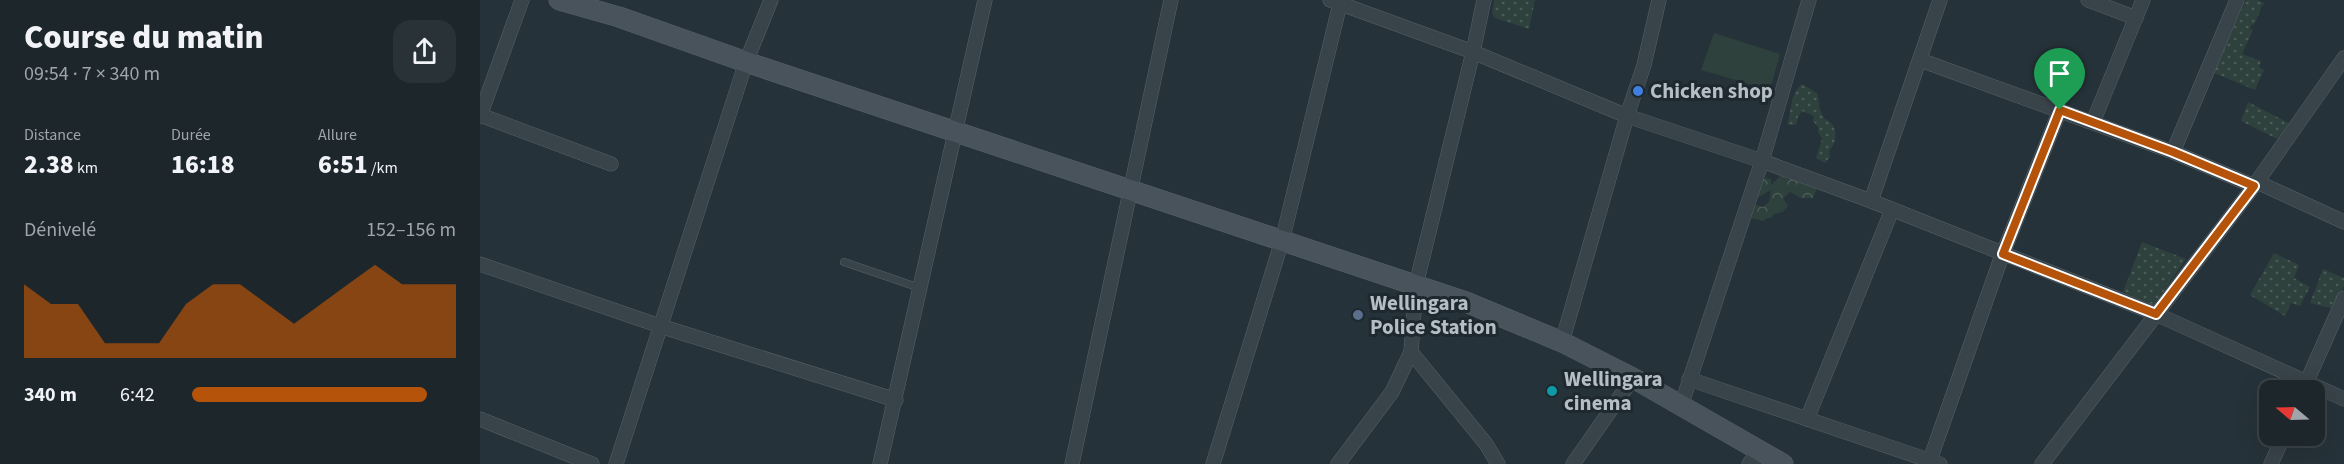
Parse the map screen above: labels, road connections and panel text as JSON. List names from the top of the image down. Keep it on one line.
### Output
{"places":["Chicken shop","Wellingara Police Station","Wellingara cinema"],"north":"left","page":{"heading":["Course du matin","09:54 · 7 × 340 m"],"stats":[["Distance","2.38 km"],["Durée","16:18"],["Allure","6:51 /km"]],"chart":["Dénivelé","152–156 m"],"list":[{"name":"340 m","note":"6:42"}]}}
